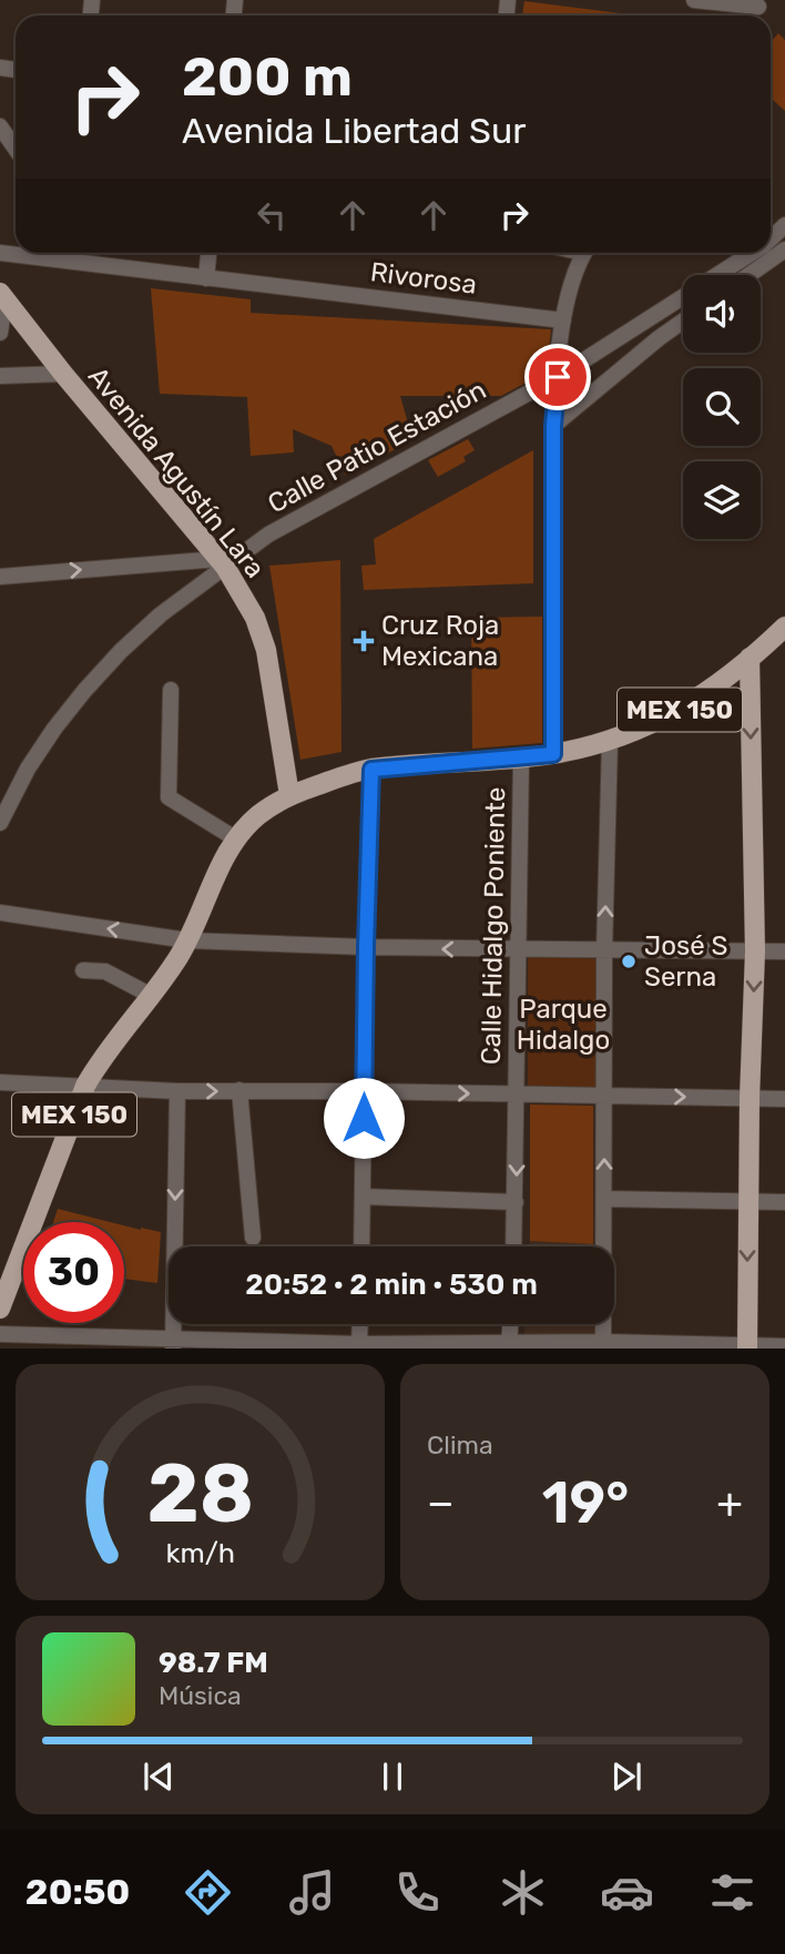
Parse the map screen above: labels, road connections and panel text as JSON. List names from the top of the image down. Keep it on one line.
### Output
{"streets":{"main road":["Avenida Agustín Lara","MEX 150"],"street":["Rivorosa","Calle Patio Estación","Calle Hidalgo Poniente"]},"crossings":[["Calle Patio Estación","Avenida Agustín Lara"],["Avenida Agustín Lara","MEX 150"],["MEX 150","Calle Hidalgo Poniente"]],"parks":["Parque Hidalgo"],"places":{"health":["Cruz Roja Mexicana"],"other":["José S Serna"]},"page":{"turn":["200 m","Avenida Libertad Sur"],"limit":"30","trip":"20:52 · 2 min · 530 m","tile":"Clima","heat":["−","19°","+"],"song":["98.7 FM","Música"],"tabs":"20:50","gauge":["28","km/h"]}}
